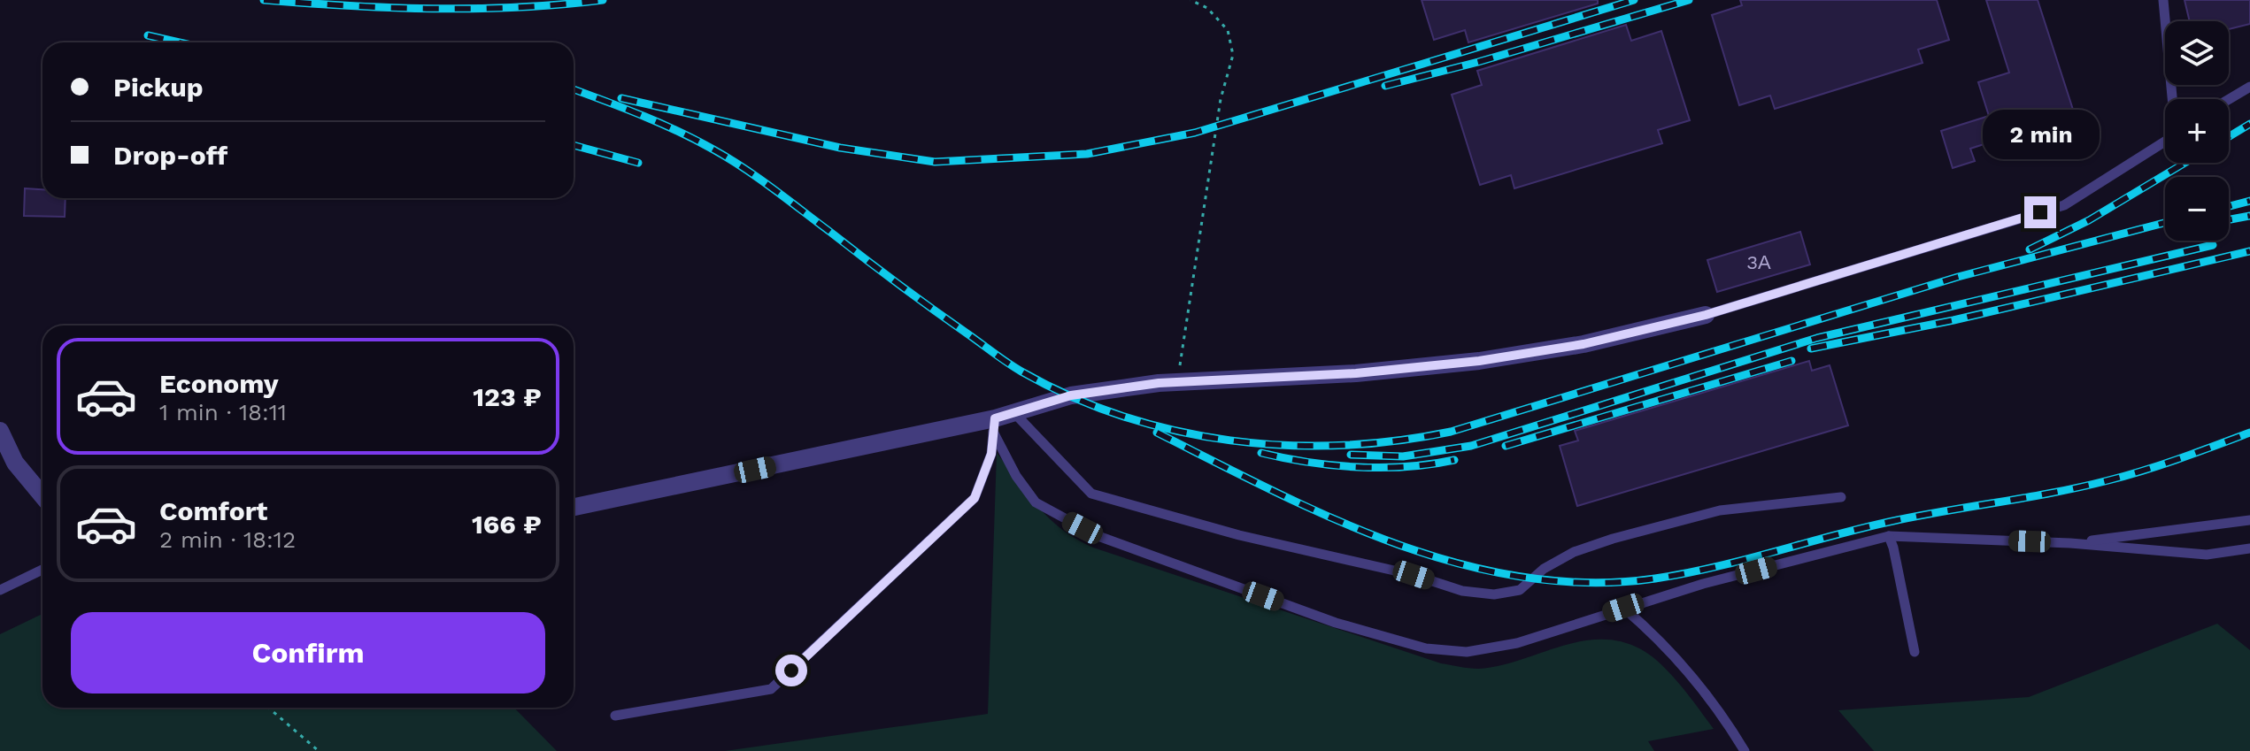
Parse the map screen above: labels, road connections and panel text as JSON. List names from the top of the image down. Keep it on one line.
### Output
{"house_numbers":["3А"],"page":{"map_buttons":["+","−"],"banner":["Pickup","Drop-off"],"bubble":"2 min","list":[{"name":"Economy","note":"1 min · 18:11","value":"123 ₽"},{"name":"Comfort","note":"2 min · 18:12","value":"166 ₽"}],"buttons":"Confirm"}}
